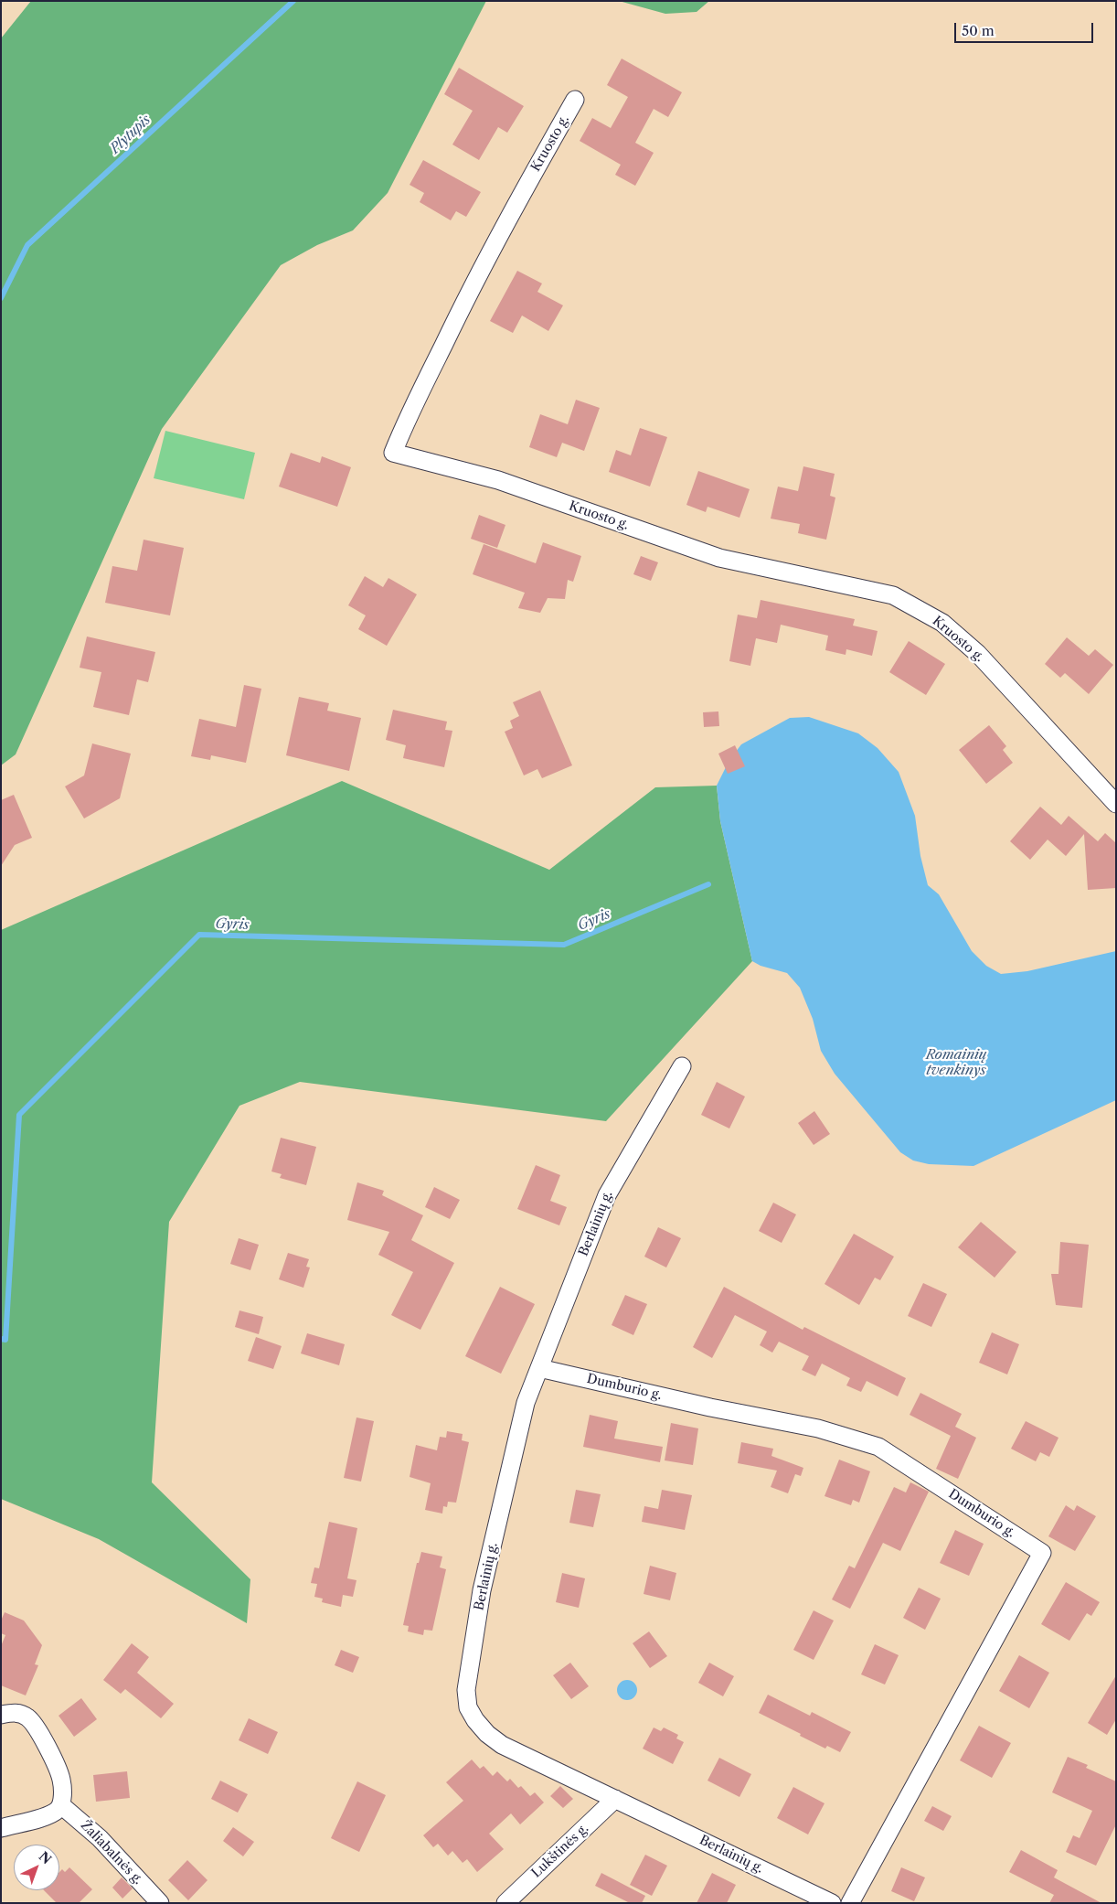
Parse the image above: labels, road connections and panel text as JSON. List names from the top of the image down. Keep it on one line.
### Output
{"streets":{"street":["Kruosto g.","Berlainių g.","Dumburio g.","Lukštinės g.","Žaliabalnės g."]},"crossings":[["Berlainių g.","Dumburio g."],["Berlainių g.","Lukštinės g."]],"water":["Plytupis","Gyris","Romainių tvenkinys"],"scale_bar":"50 m","north":"top right"}
